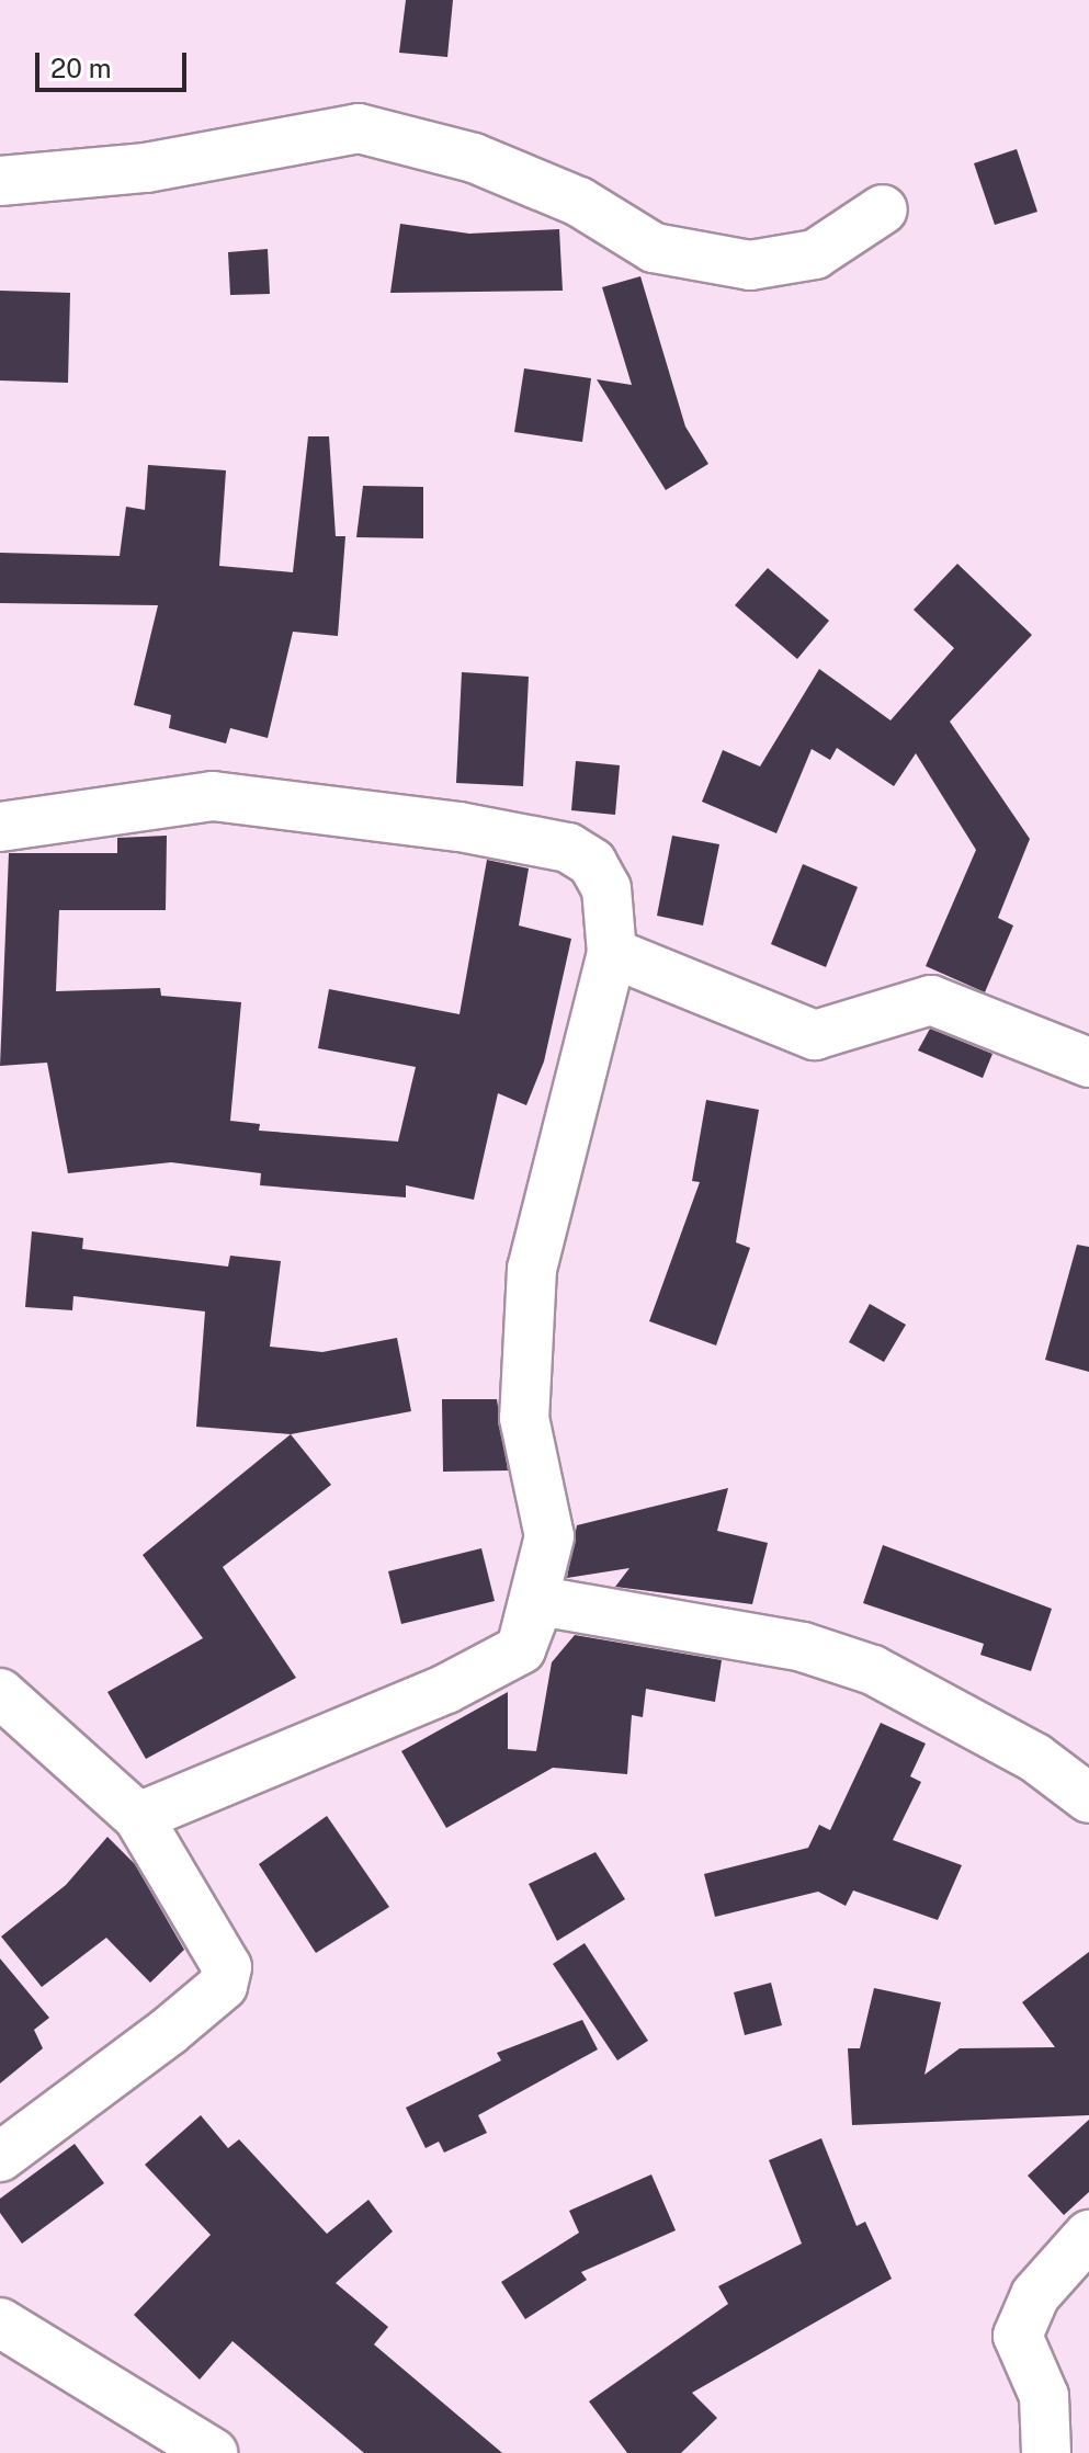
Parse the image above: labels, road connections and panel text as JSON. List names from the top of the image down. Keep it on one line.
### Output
{"scale_bar":"20 m"}
